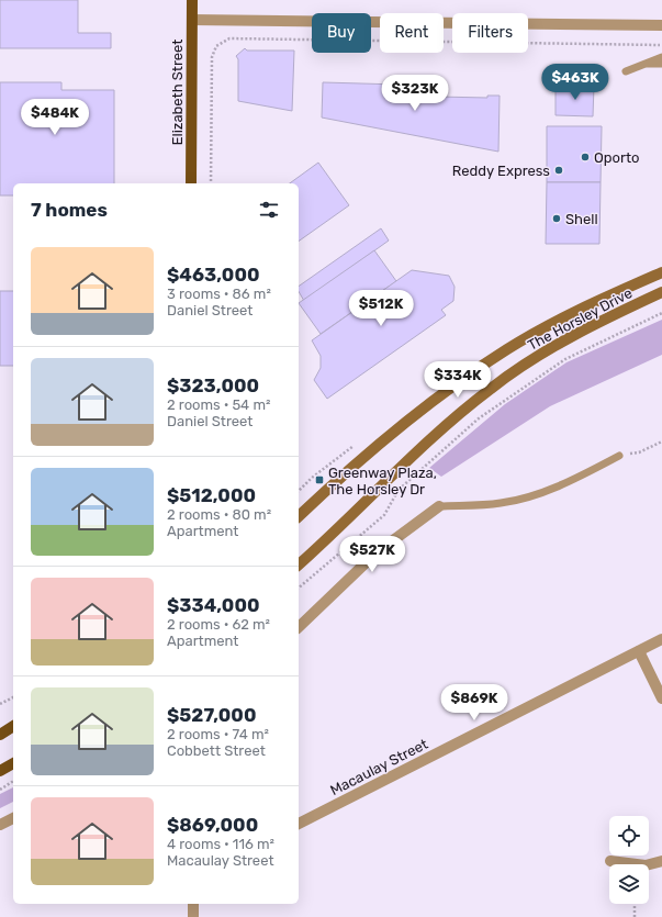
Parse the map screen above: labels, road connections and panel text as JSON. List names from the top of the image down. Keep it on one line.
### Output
{"streets":{"main road":["Elizabeth Street","The Horsley Drive"],"street":["Macaulay Street"]},"places":{"other":["Oporto","Reddy Express","Shell"],"transit":["Greenway Plaza, The Horsley Dr"]},"page":{"chip":["Buy","Rent","Filters"],"price":["$463K","$323K","$484K","$512K","$334K","$527K","$869K"],"heading":"7 homes","list":[{"name":"$463,000","note":"3 rooms · 86 m² · Daniel Street"},{"name":"$323,000","note":"2 rooms · 54 m² · Daniel Street"},{"name":"$512,000","note":"2 rooms · 80 m² · Apartment"},{"name":"$334,000","note":"2 rooms · 62 m² · Apartment"},{"name":"$527,000","note":"2 rooms · 74 m² · Cobbett Street"},{"name":"$869,000","note":"4 rooms · 116 m² · Macaulay Street"}]}}
